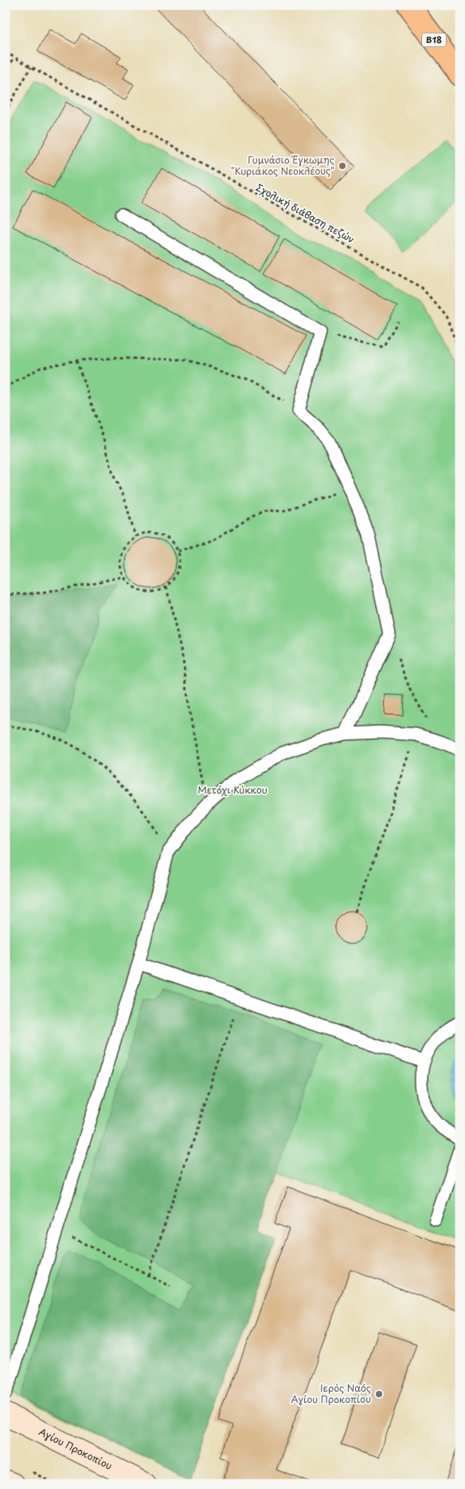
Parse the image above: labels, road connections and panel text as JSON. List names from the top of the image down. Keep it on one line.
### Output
{"streets":{"main road":["B18","Αγίου Προκοπίου"],"path":["Σχολική διάβαση πεζών"]},"parks":["Μετόχι Κύκκου"],"places":["Γυμνάσιο Έγκωμης \"Κυριάκος Νεοκλέους\"","Ιερός Ναός Αγίου Προκοπίου"]}
